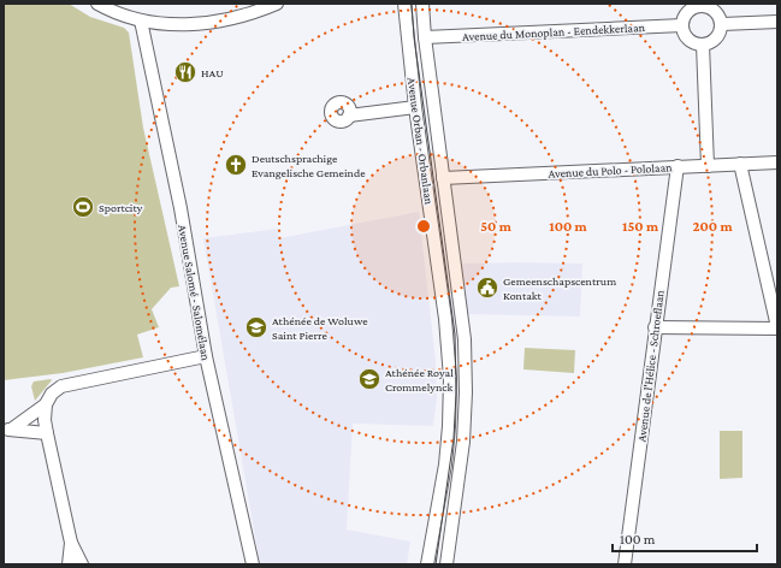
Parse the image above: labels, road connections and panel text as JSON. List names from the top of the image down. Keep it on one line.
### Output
{"streets":{"street":["Avenue du Monoplan - Eendekkerlaan","Avenue Orban - Orbanlaan","Avenue du Polo - Pololaan","Avenue Salomé - Salomélaan","Avenue de l'Hélice - Schroeflaan"]},"crossings":[["Avenue du Monoplan - Eendekkerlaan","Avenue Orban - Orbanlaan"],["Avenue Orban - Orbanlaan","Avenue du Polo - Pololaan"],["Avenue du Polo - Pololaan","Avenue de l'Hélice - Schroeflaan"]],"places":{"restaurant":["HAU"],"church":["Deutschsprachige Evangelische Gemeinde"],"sports":["Sportcity"],"public building":["Gemeenschapscentrum Kontakt"],"school or university":["Athénée de Woluwe Saint Pierre","Athénée Royal Crommelynck"]},"scale_bar":"100 m","rings":["50 m","100 m","150 m","200 m"]}
